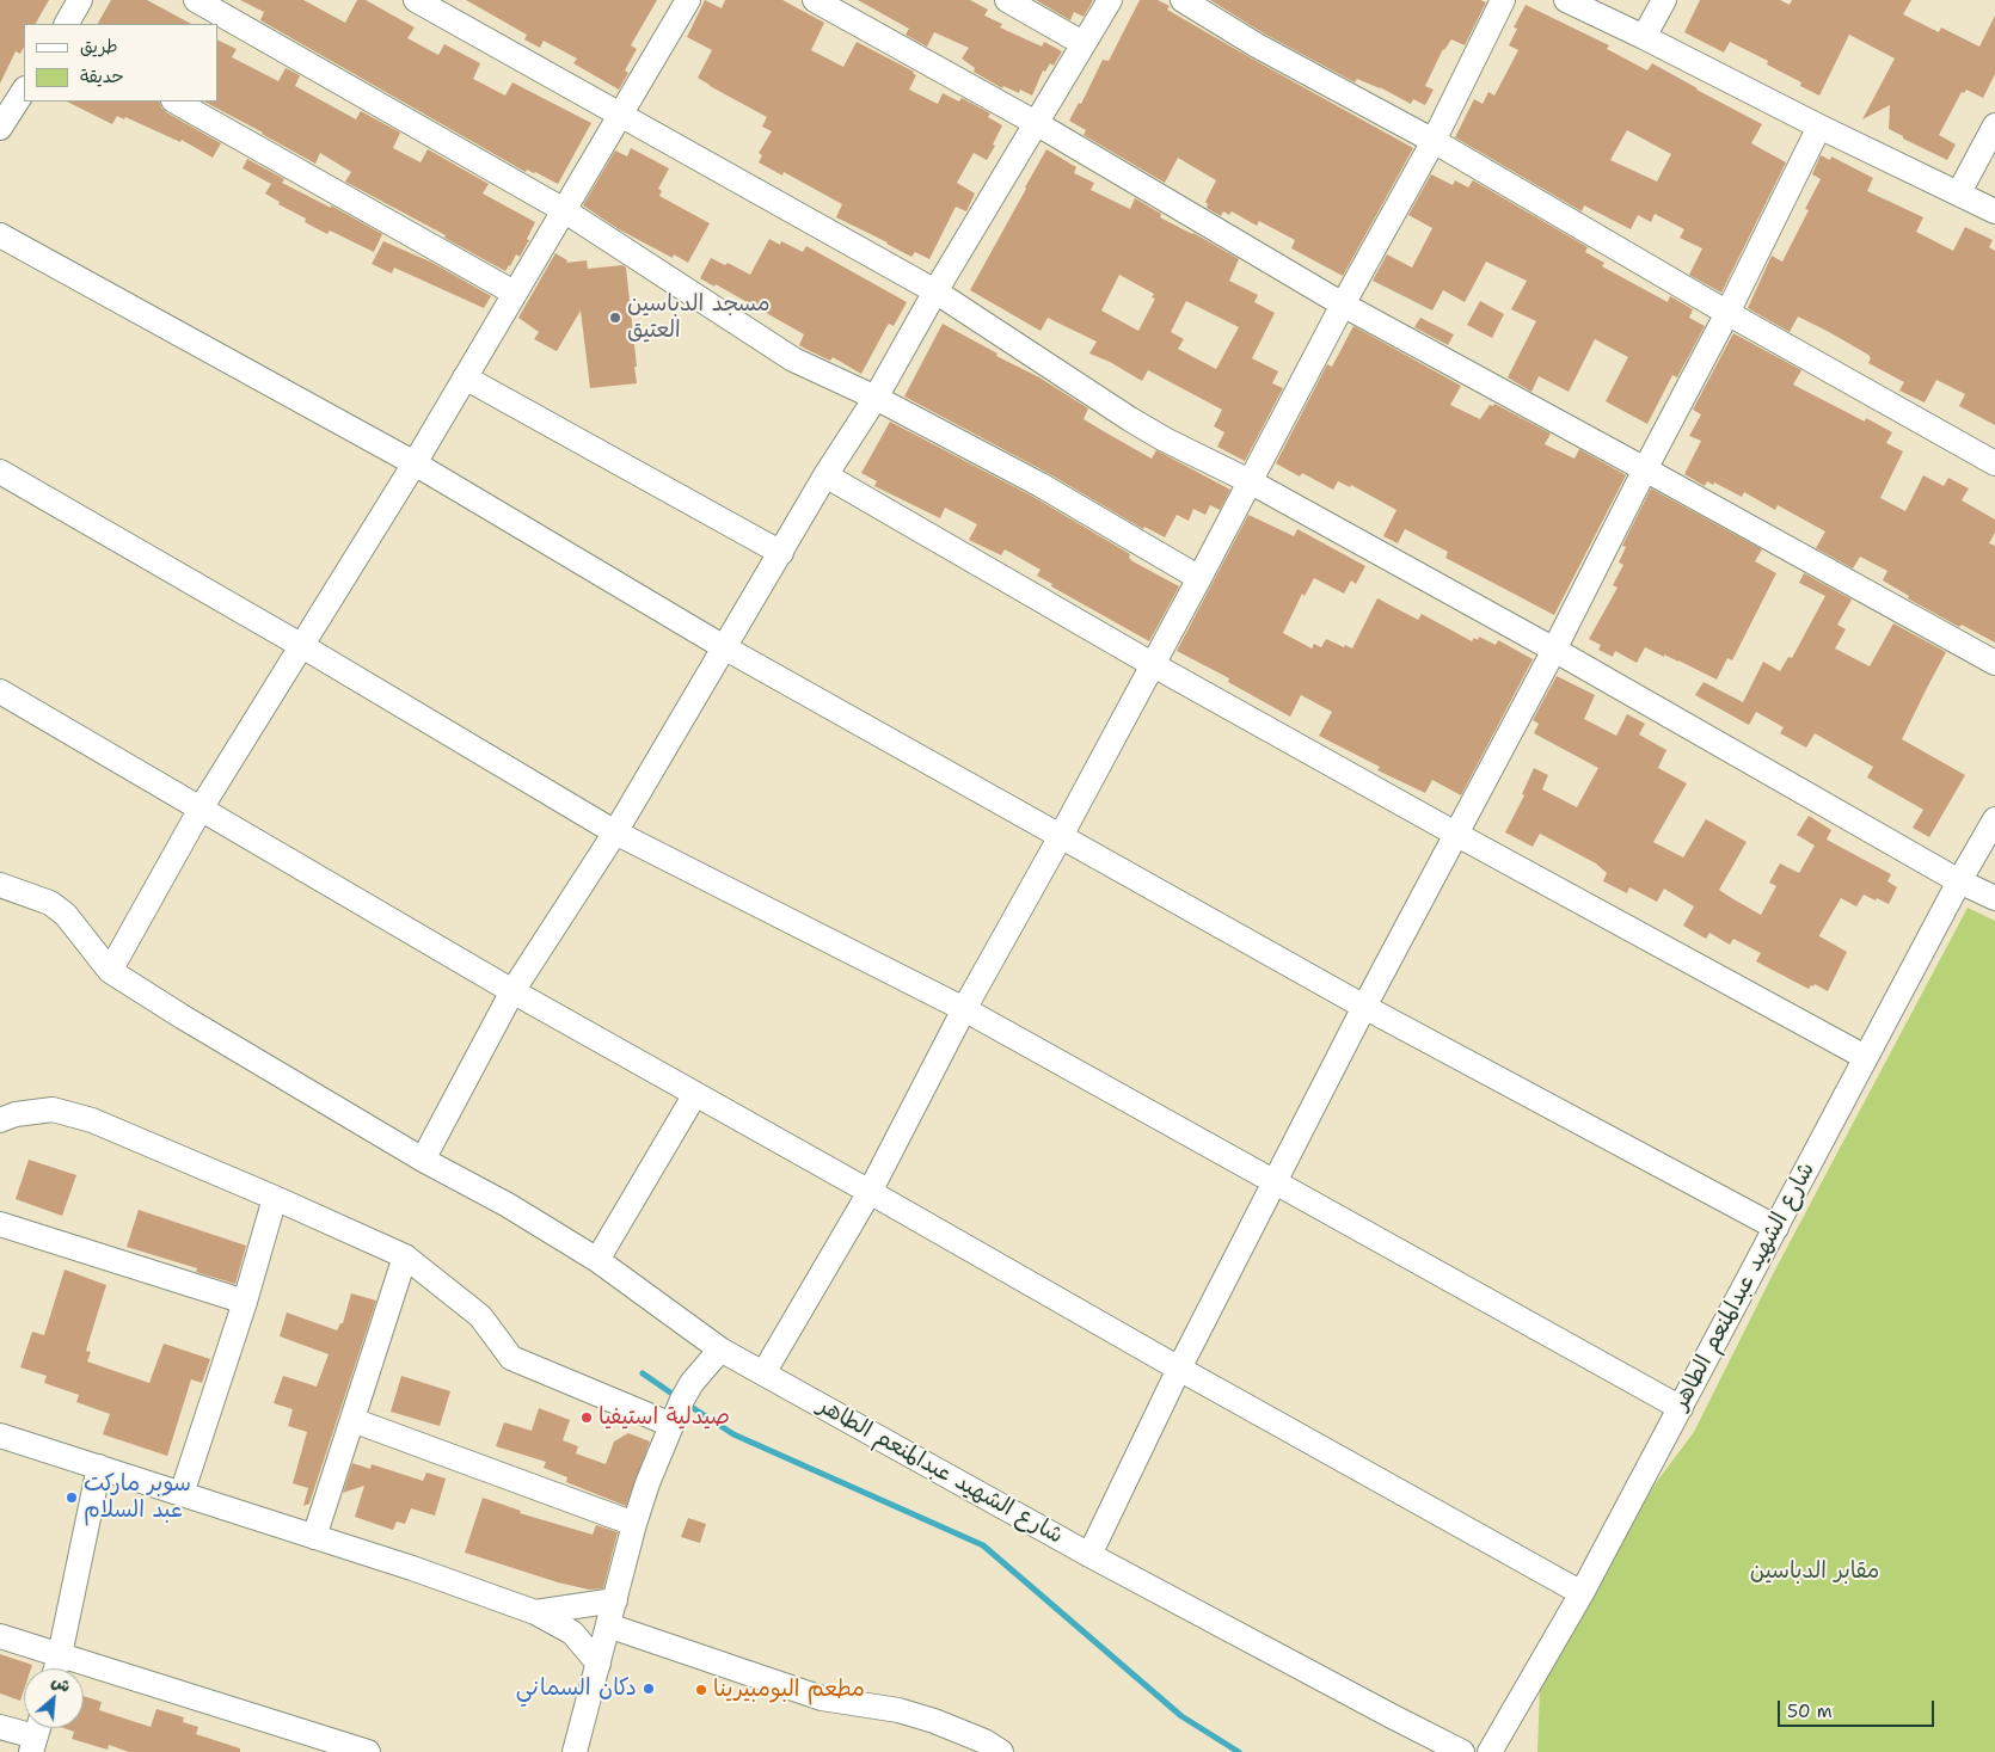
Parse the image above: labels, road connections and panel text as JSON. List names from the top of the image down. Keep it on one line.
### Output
{"streets":{"street":["شارع الشهيد عبدالمنعم الطاهر"]},"parks":["مقابر الدباسين"],"places":["مسجد الدباسين العتيق","صيدلية استيفيا","سوبر ماركت عبد السلام","دكان السماني","مطعم البومبيرينا"],"legend":["طريق","حديقة"],"scale_bar":"50 m","north":"top right"}
